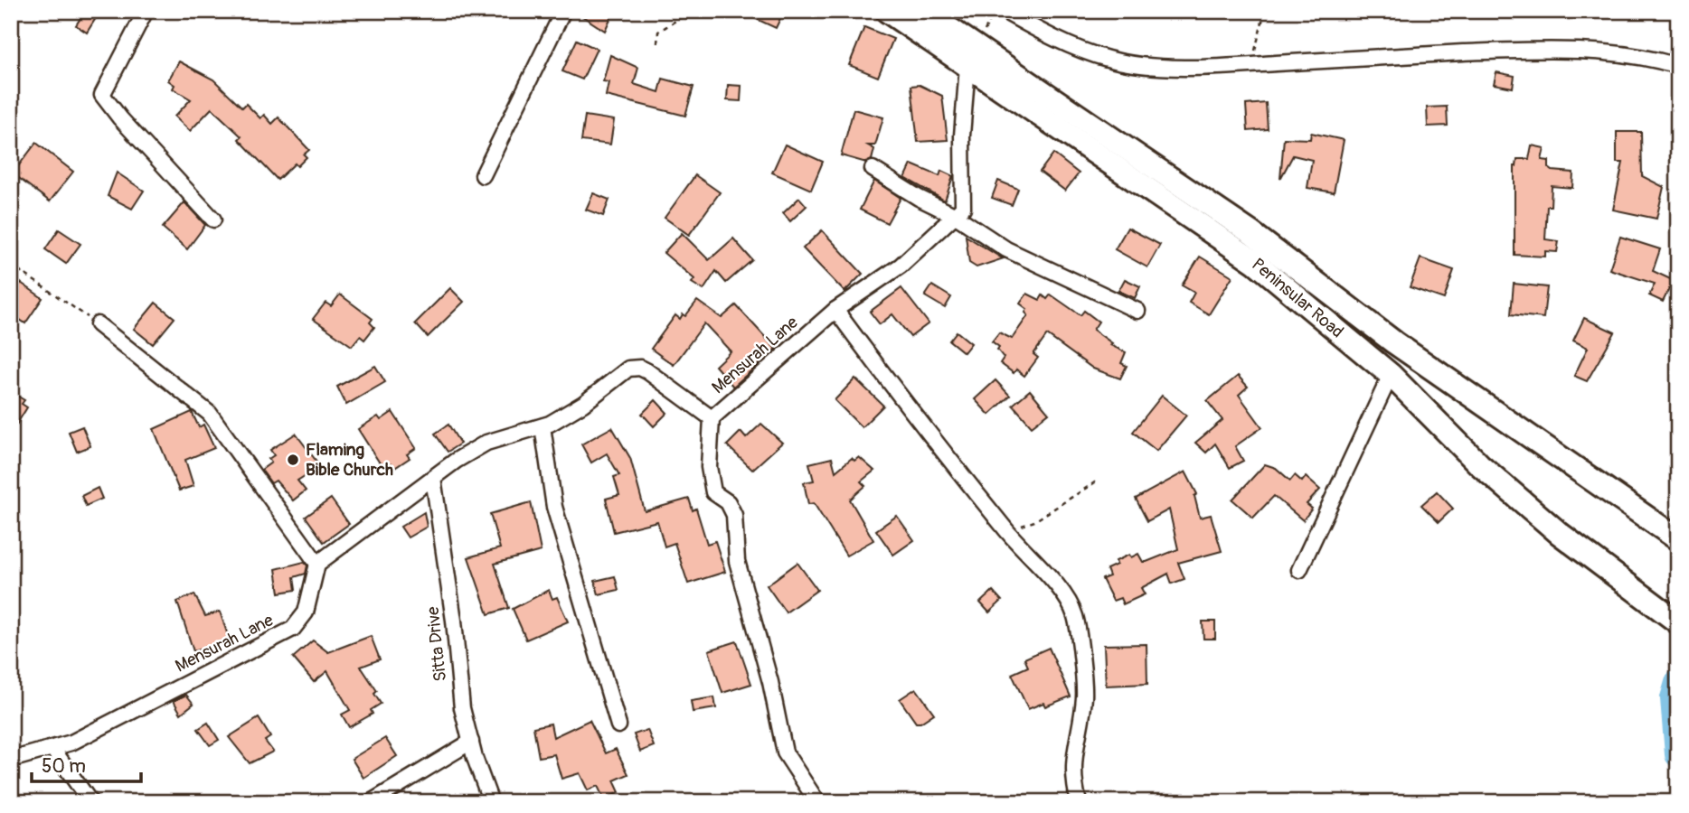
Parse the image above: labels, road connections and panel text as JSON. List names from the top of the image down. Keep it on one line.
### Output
{"streets":{"main road":["Peninsular Road"],"street":["Mensurah Lane","Sitta Drive"]},"crossings":[["Mensurah Lane","Sitta Drive"]],"places":["Flaming Bible Church"],"scale_bar":"50 m"}
